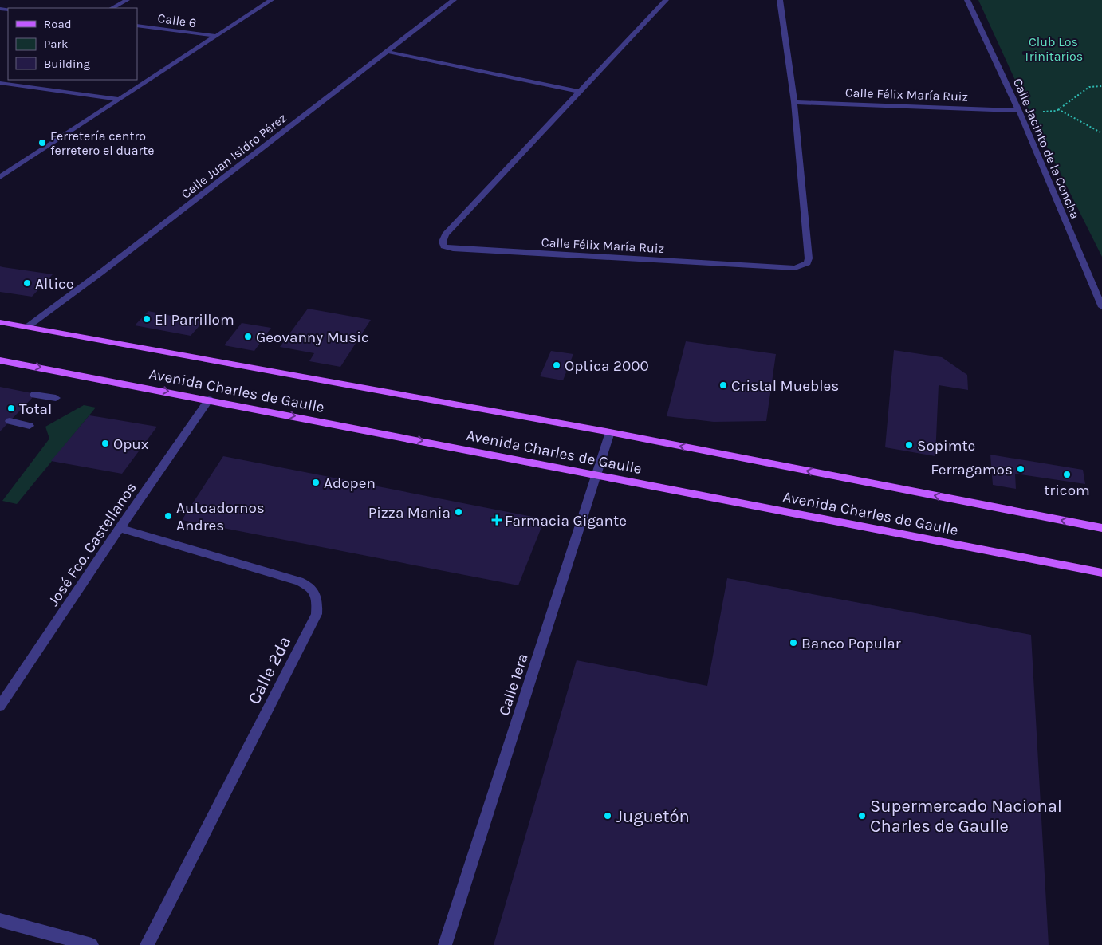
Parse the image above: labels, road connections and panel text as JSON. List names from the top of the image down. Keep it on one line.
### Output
{"streets":{"main road":["Avenida Charles de Gaulle"],"street":["Calle 6","Calle Félix María Ruiz","Calle Jacinto de la Concha","Calle Juan Isidro Pérez","José Fco. Castellanos","Calle 2da","Calle 1era"]},"crossings":[["Calle Félix María Ruiz","Calle Jacinto de la Concha"],["Calle Juan Isidro Pérez","Avenida Charles de Gaulle"],["Avenida Charles de Gaulle","José Fco. Castellanos"],["Avenida Charles de Gaulle","Calle 1era"],["José Fco. Castellanos","Calle 2da"]],"parks":["Club Los Trinitarios"],"places":{"other":["Ferretería centro ferretero el duarte","Altice","El Parrillom","Geovanny Music","Optica 2000","Cristal Muebles","Total","Opux","Sopimte","Ferragamos","tricom","Adopen","Pizza Mania","Autoadornos Andres","Banco Popular","Juguetón","Supermercado Nacional Charles de Gaulle"],"health":["Farmacia Gigante"]},"legend":["Road","Park","Building"]}
